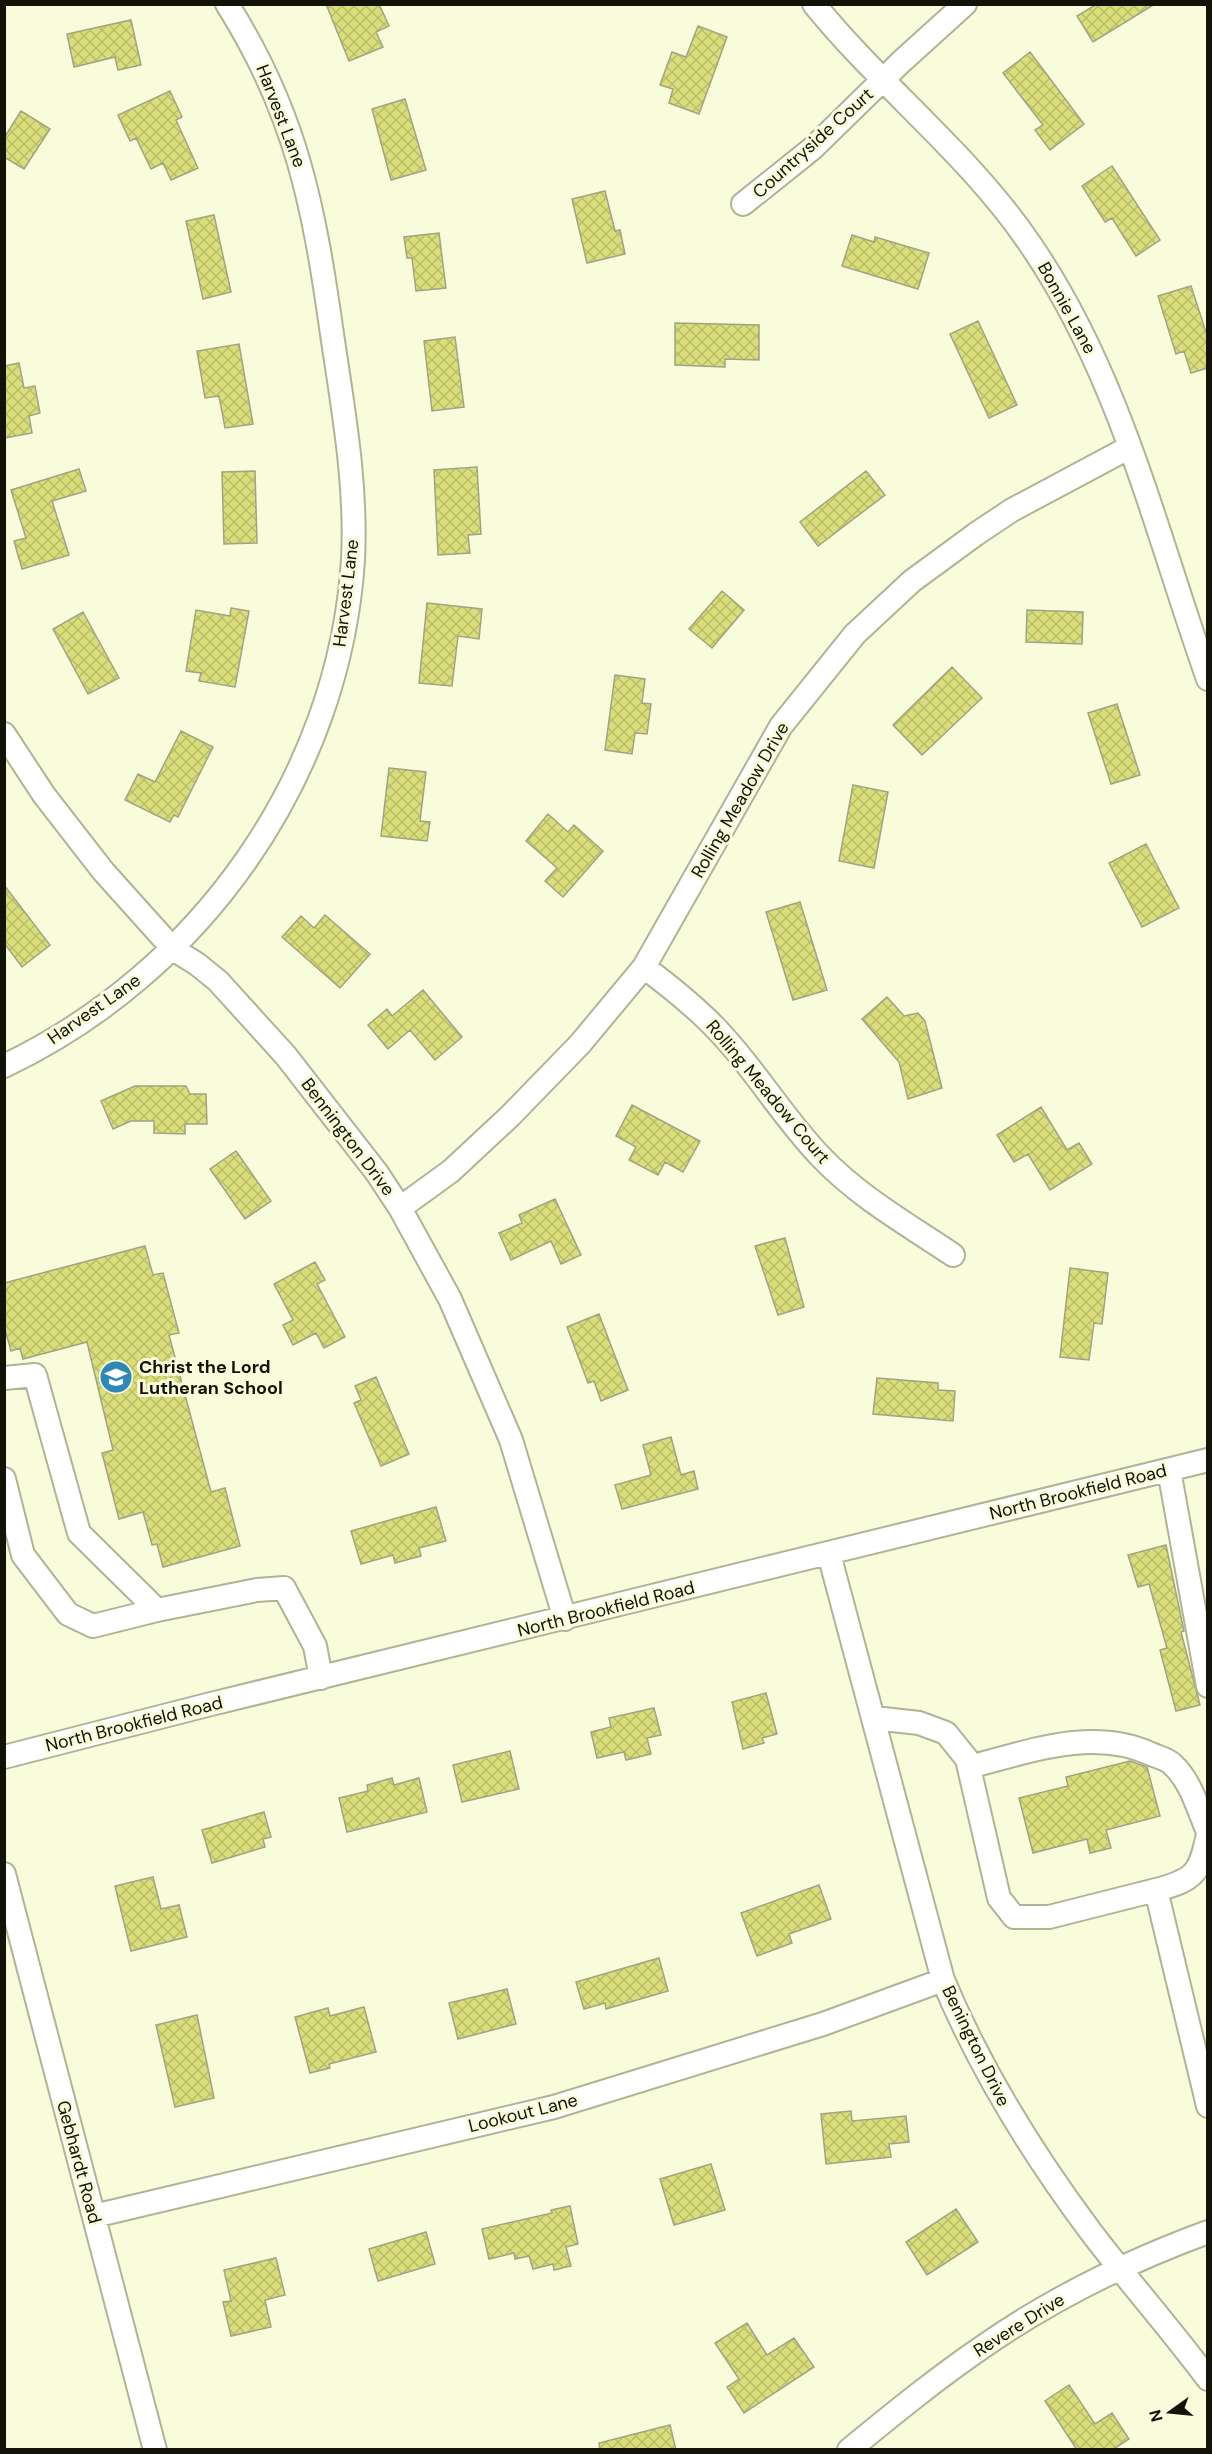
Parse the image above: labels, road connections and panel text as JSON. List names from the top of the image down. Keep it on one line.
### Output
{"streets":{"street":["Harvest Lane","Countryside Court","Bonnie Lane","Rolling Meadow Drive","Rolling Meadow Court","Bennington Drive","North Brookfield Road","Benington Drive","Lookout Lane","Gebhardt Road","Revere Drive"]},"crossings":[["Harvest Lane","Bennington Drive"],["Countryside Court","Bonnie Lane"],["Bonnie Lane","Rolling Meadow Drive"],["Rolling Meadow Drive","Rolling Meadow Court"],["Rolling Meadow Drive","Bennington Drive"],["Bennington Drive","North Brookfield Road"],["North Brookfield Road","Benington Drive"],["Benington Drive","Lookout Lane"],["Benington Drive","Revere Drive"],["Lookout Lane","Gebhardt Road"]],"places":{"school or university":["Christ the Lord Lutheran School"]},"north":"left"}
